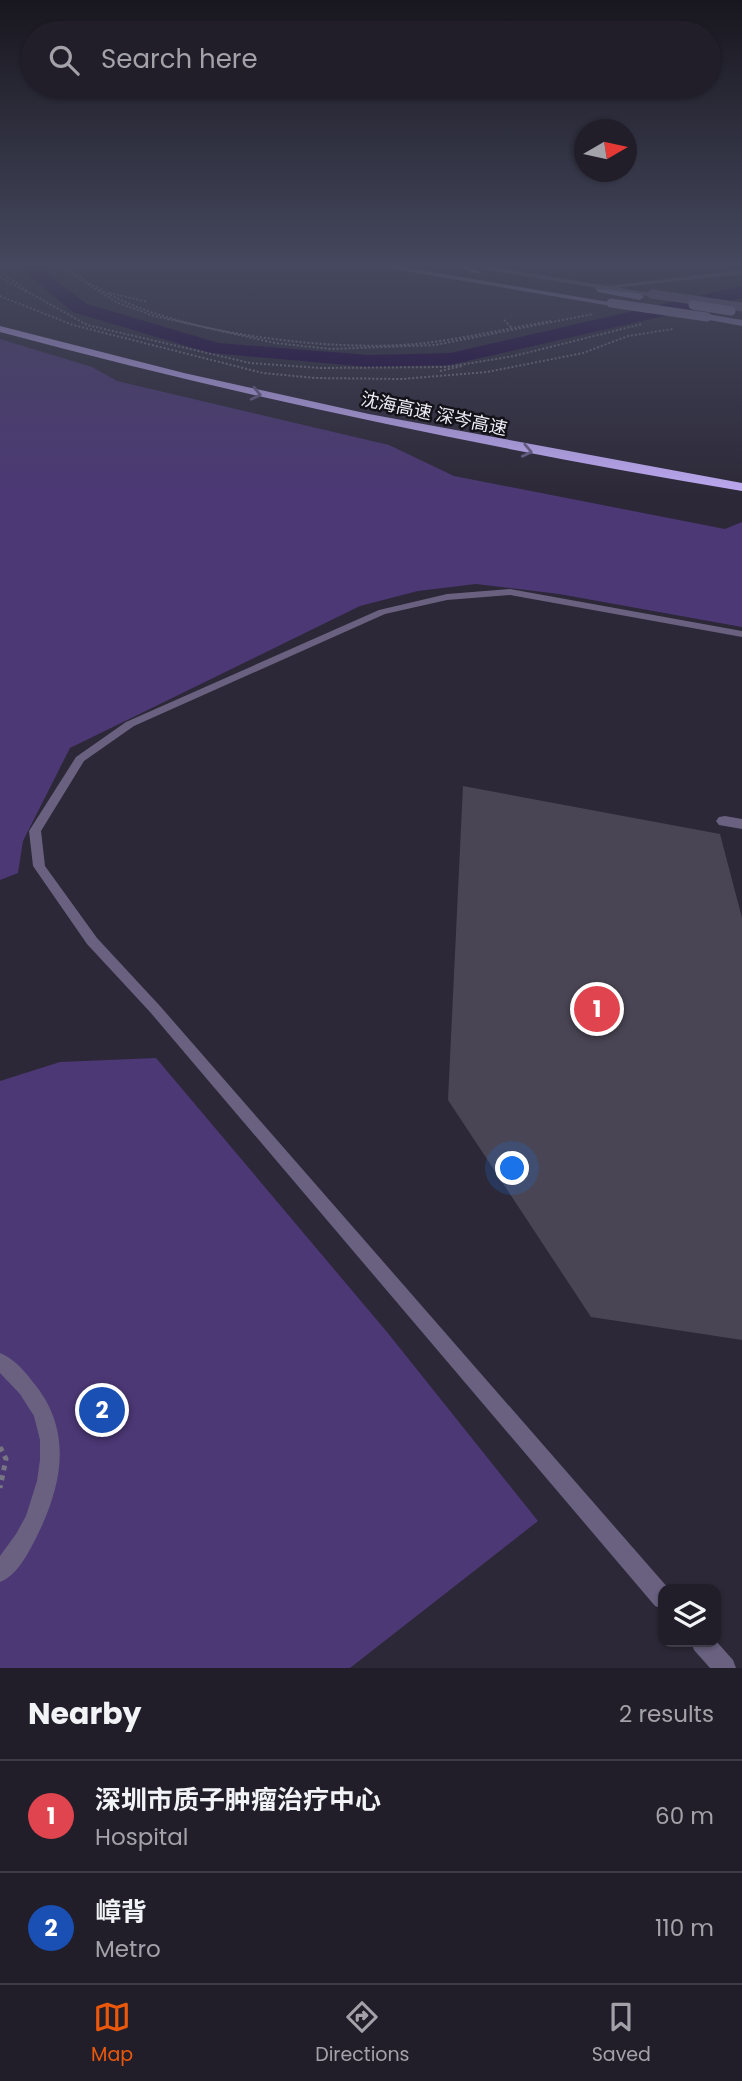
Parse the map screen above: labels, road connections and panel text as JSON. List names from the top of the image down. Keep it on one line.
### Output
{"streets":{"highway":["沈海高速 深岑高速"]},"north":"right","page":{"search":"Search here","pins":["1","2"],"heading":["Nearby","2 results"],"list":[{"mark":"1","name":"深圳市质子肿瘤治疗中心","note":"Hospital","value":"60 m"},{"mark":"2","name":"嶂背","note":"Metro","value":"110 m"}],"nav":["Map","Directions","Saved"]}}
